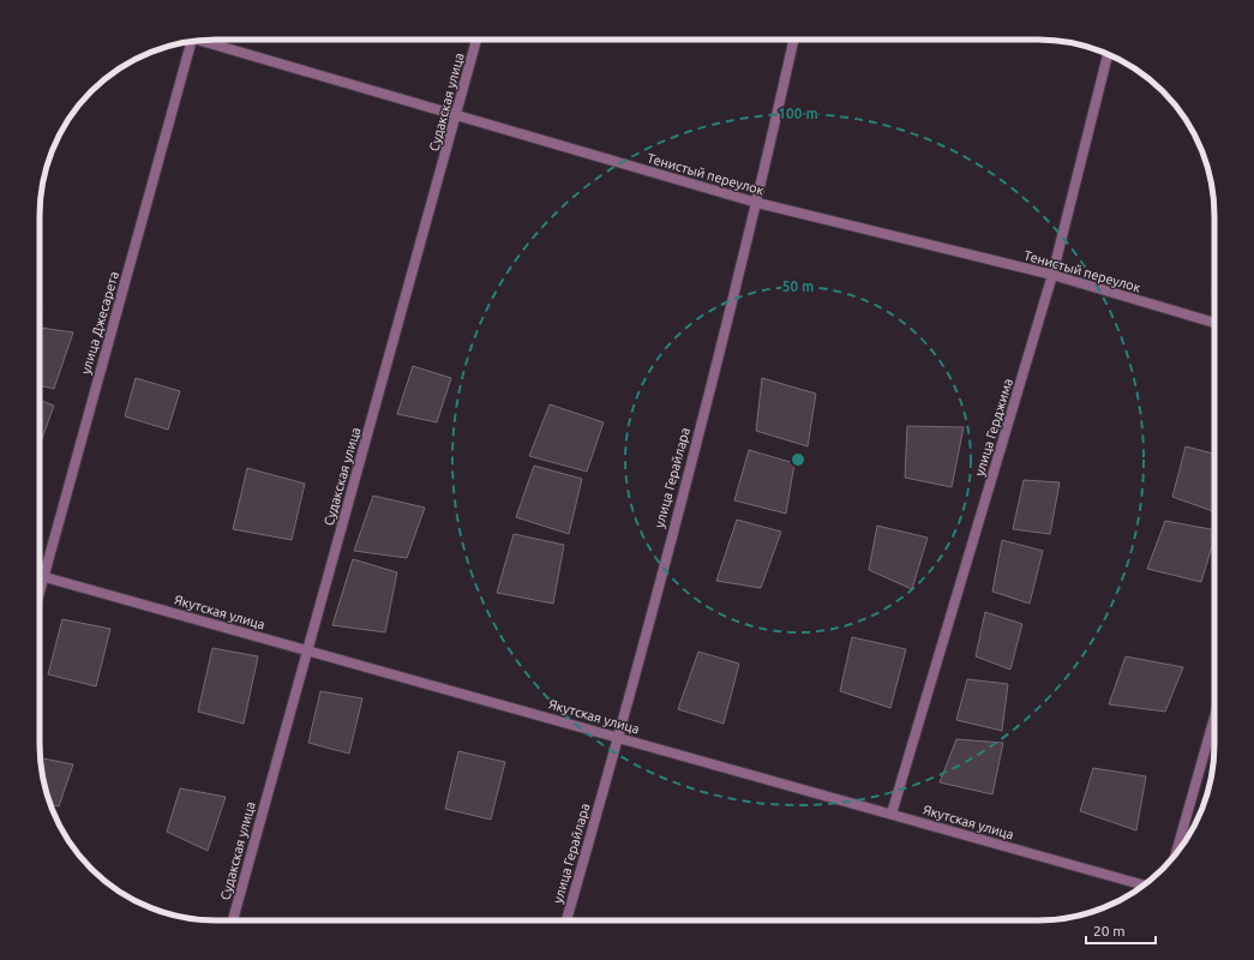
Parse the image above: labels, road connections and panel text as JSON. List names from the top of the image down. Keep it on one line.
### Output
{"streets":{"street":["Судакская улица","Тенистый переулок","улица Джесарета","улица Герджима","улица Герайлара","Якутская улица"]},"crossings":[["Судакская улица","Тенистый переулок"],["Судакская улица","Якутская улица"],["Тенистый переулок","улица Герджима"],["Тенистый переулок","улица Герайлара"],["улица Джесарета","Якутская улица"],["улица Герджима","Якутская улица"],["улица Герайлара","Якутская улица"]],"scale_bar":"20 m","rings":["100 m","50 m"]}
